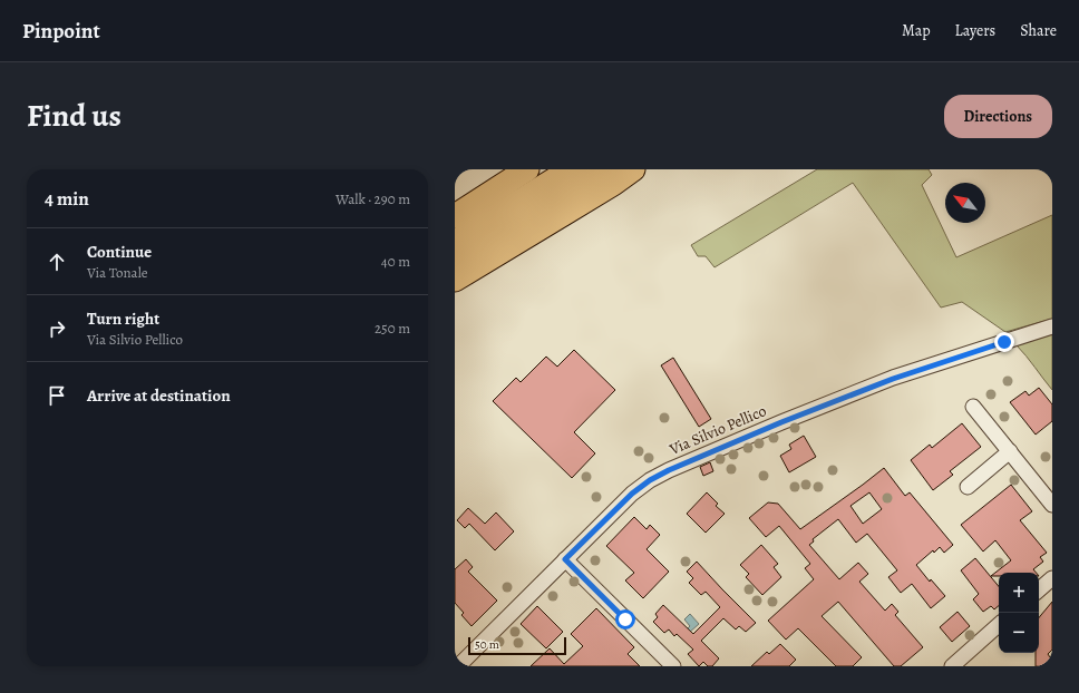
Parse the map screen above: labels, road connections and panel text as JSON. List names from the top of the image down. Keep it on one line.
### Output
{"streets":{"street":["Via Silvio Pellico"]},"scale_bar":"50 m","north":"top left","page":{"header":"Pinpoint","nav":["Map","Layers","Share"],"title":"Find us","buttons":"Directions","heading":["4 min","Walk · 290 m"],"list":[["Continue","Via Tonale","40 m"],["Turn right","Via Silvio Pellico","250 m"],"Arrive at destination"],"map_buttons":["+","−"],"scale":"50 m"}}
